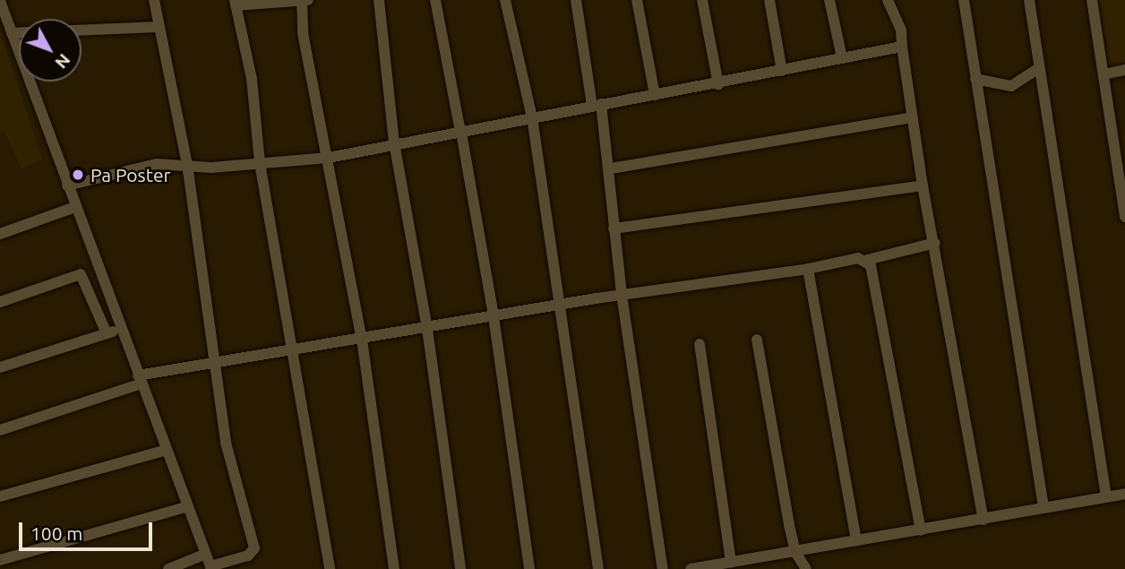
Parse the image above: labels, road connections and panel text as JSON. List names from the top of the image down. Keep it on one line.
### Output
{"places":["Pa Poster"],"scale_bar":"100 m","north":"bottom right"}
